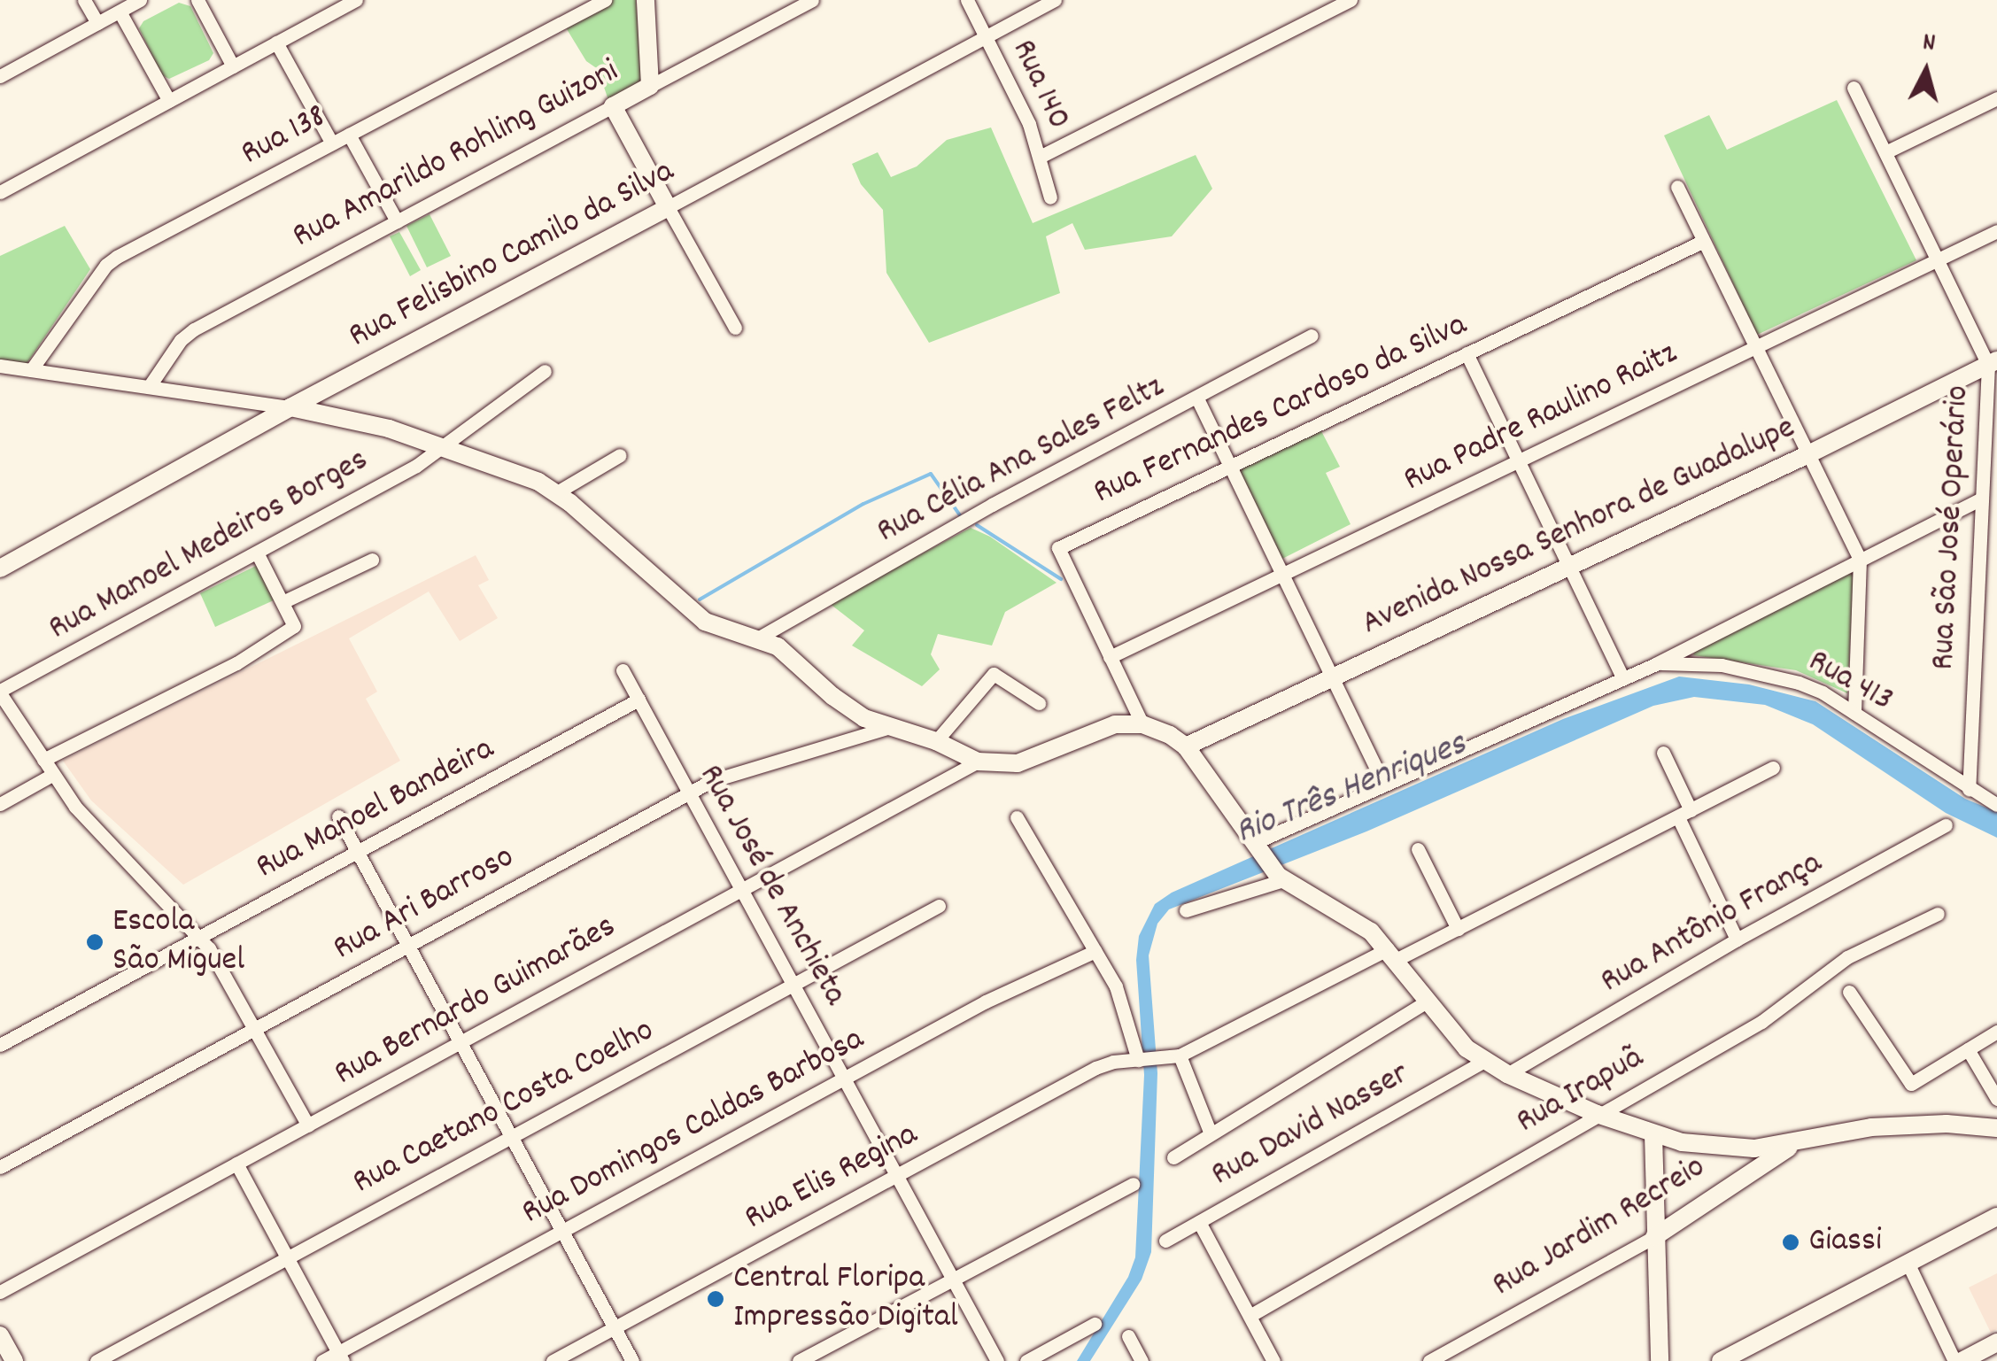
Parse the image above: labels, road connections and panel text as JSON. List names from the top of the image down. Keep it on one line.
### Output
{"streets":{"street":["Rua 140","Rua 138","Rua Amarildo Rohling Guizoni","Rua Felisbino Camilo da Silva","Rua Fernandes Cardoso da Silva","Rua Padre Raulino Raitz","Rua Célia Ana Sales Feltz","Avenida Nossa Senhora de Guadalupe","Rua São José Operário","Rua Manoel Medeiros Borges","Rua 413","Rua Manoel Bandeira","Rua José de Anchieta","Rua Ari Barroso","Rua Antônio França","Rua Bernardo Guimarães","Rua Irapuã","Rua Caetano Costa Coelho","Rua David Nasser","Rua Domingos Caldas Barbosa","Rua Elis Regina","Rua Jardim Recreio"]},"crossings":[["Rua 140","Rua Felisbino Camilo da Silva"],["Rua Fernandes Cardoso da Silva","Rua Padre Raulino Raitz"],["Rua Padre Raulino Raitz","Rua São José Operário"],["Avenida Nossa Senhora de Guadalupe","Rua São José Operário"],["Rua São José Operário","Rua 413"],["Rua Manoel Bandeira","Rua José de Anchieta"],["Rua José de Anchieta","Rua Ari Barroso"],["Rua José de Anchieta","Rua Bernardo Guimarães"],["Rua José de Anchieta","Rua Caetano Costa Coelho"],["Rua José de Anchieta","Rua Domingos Caldas Barbosa"],["Rua José de Anchieta","Rua Elis Regina"]],"water":["Rio Três Henriques"],"places":["Escola São Miguel","Giassi","Central Floripa Impressão Digital"],"north":"top"}
